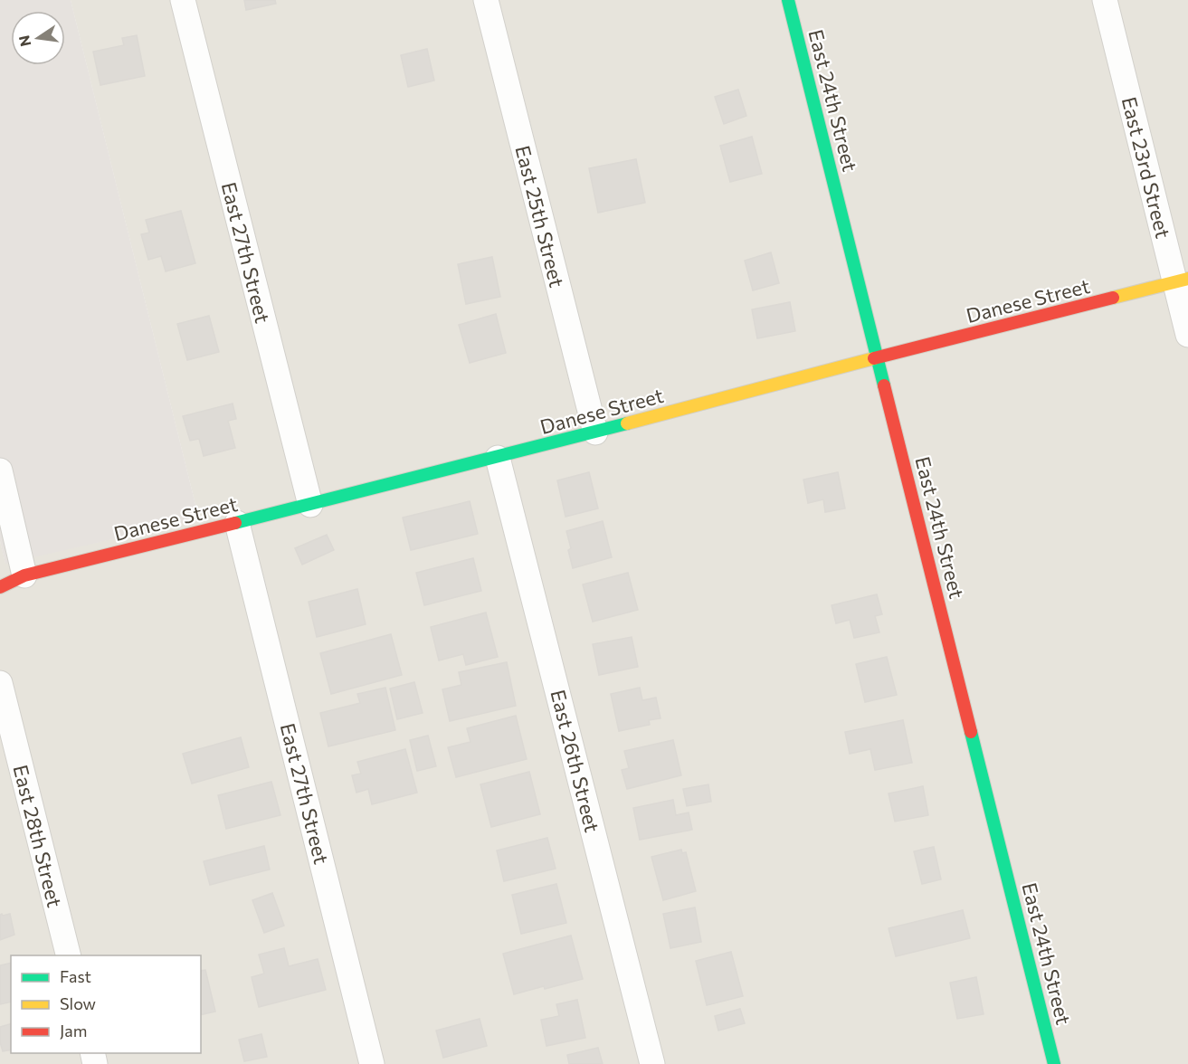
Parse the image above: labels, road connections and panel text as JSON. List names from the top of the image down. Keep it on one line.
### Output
{"streets":{"street":["East 24th Street","East 23rd Street","East 25th Street","East 27th Street","Danese Street","East 26th Street","East 28th Street"]},"crossings":[["East 24th Street","Danese Street"],["East 23rd Street","Danese Street"],["East 25th Street","Danese Street"],["East 27th Street","Danese Street"],["Danese Street","East 26th Street"]],"legend":["Fast","Slow","Jam"],"north":"left"}
